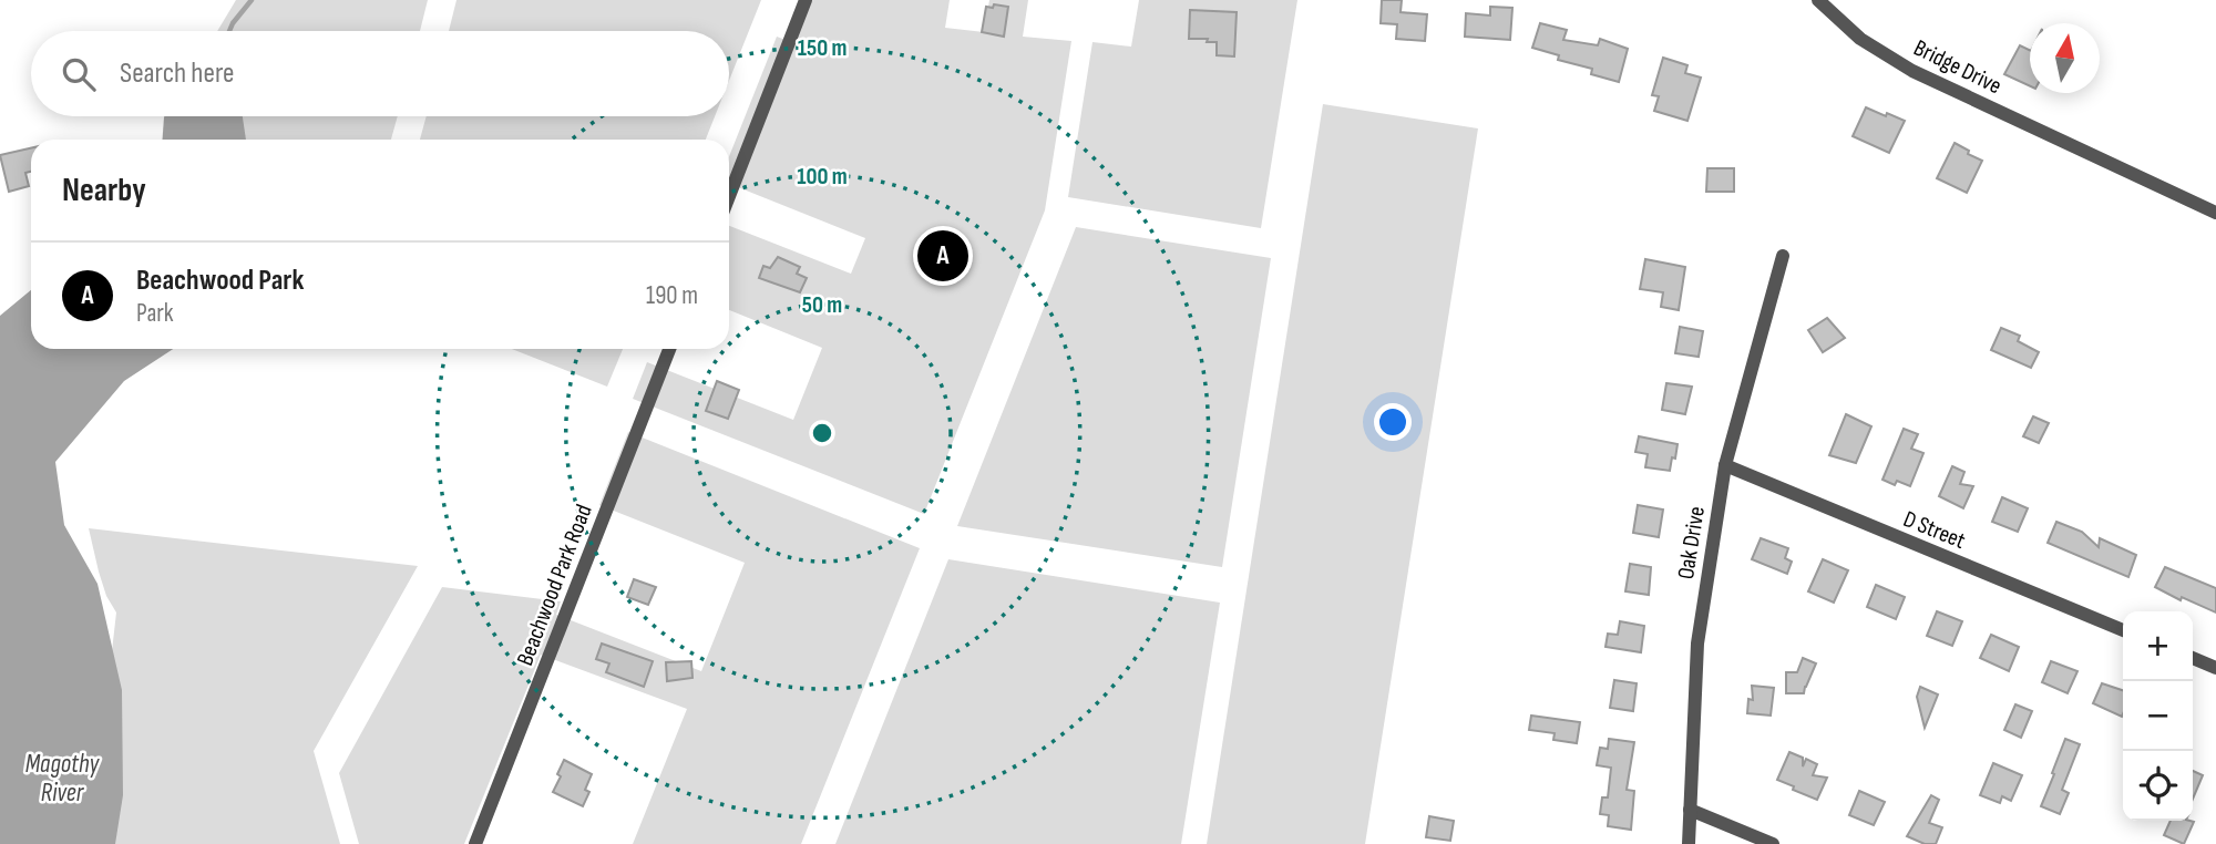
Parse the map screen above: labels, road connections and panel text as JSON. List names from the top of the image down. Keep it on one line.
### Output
{"streets":{"street":["Bridge Drive","D Street","Oak Drive","Beachwood Park Road"]},"crossings":[["D Street","Oak Drive"]],"water":["Magothy River"],"north":"top","page":{"search":"Search here","heading":"Nearby","pins":"A","list":[{"mark":"A","name":"Beachwood Park","note":"Park","value":"190 m"}],"map_buttons":["+","−"]},"rings":["150 m","100 m","50 m"]}
